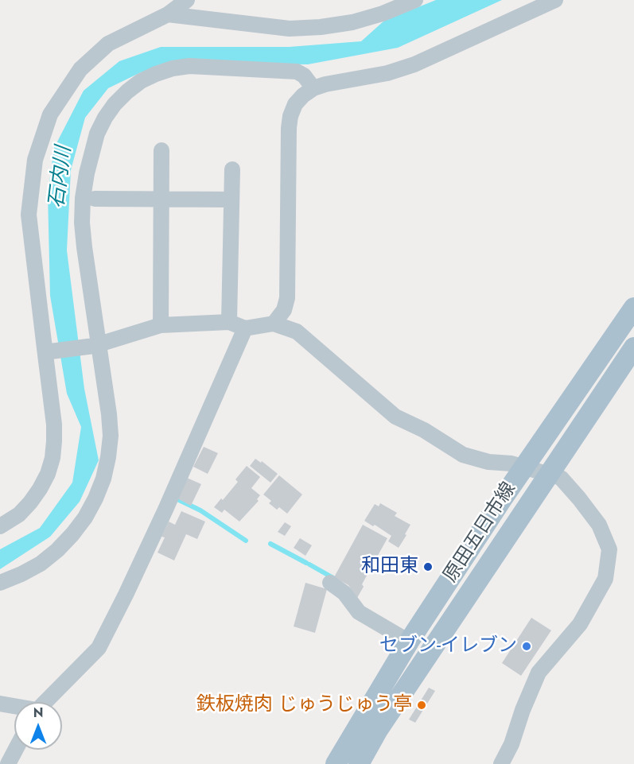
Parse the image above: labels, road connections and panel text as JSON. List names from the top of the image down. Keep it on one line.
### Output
{"streets":{"main road":["原田五日市線"]},"water":["石内川"],"places":["和田東","セブン-イレブン","鉄板焼肉 じゅうじゅう亭"],"north":"top"}
